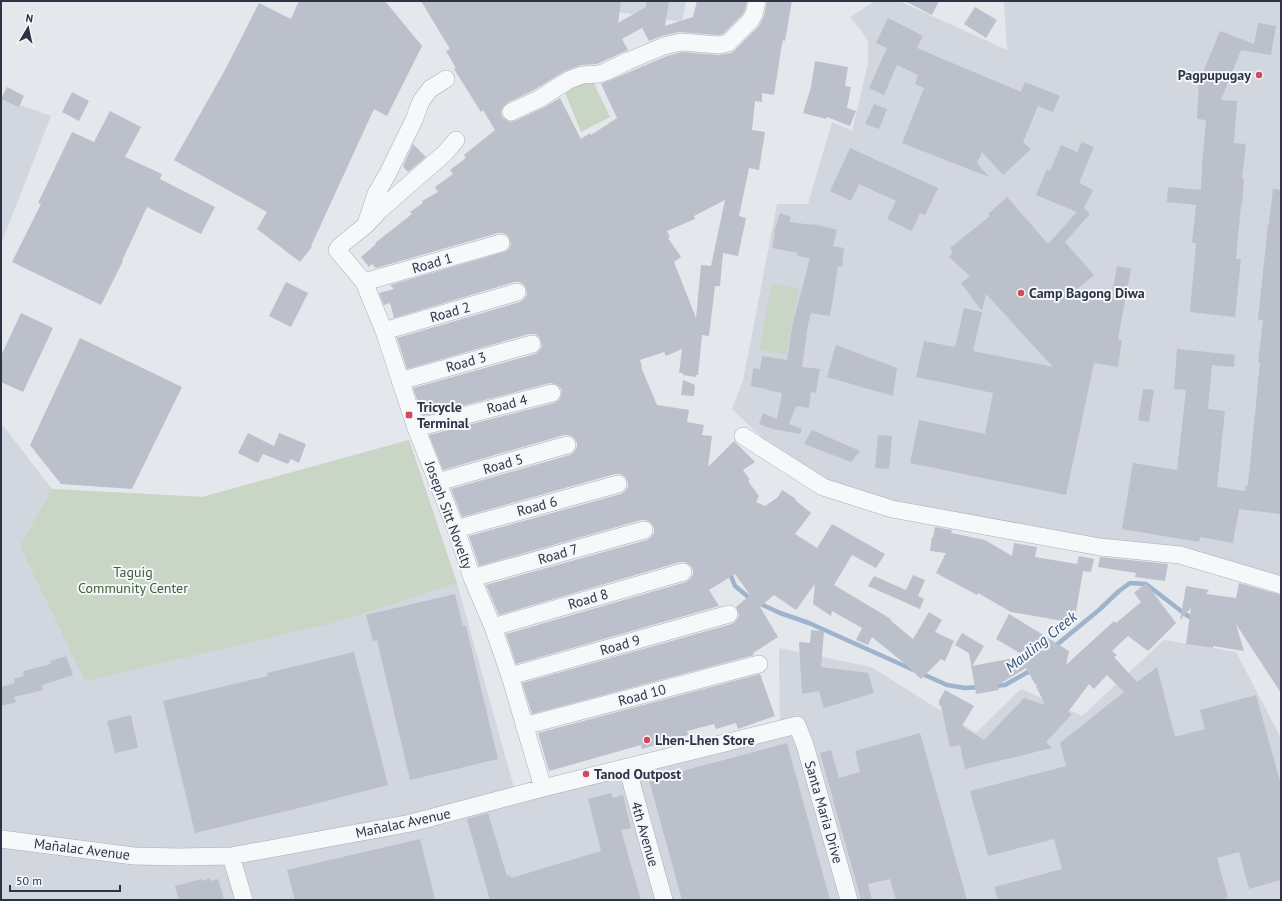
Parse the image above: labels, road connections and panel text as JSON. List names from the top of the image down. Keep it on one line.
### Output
{"streets":{"street":["Road 1","Road 2","Road 3","Road 4","Road 5","Road 6","Joseph Sitt Novelty","Road 7","Road 8","Road 9","Road 10","Santa Maria Drive","Mañalac Avenue","4th Avenue"]},"crossings":[["Road 1","Joseph Sitt Novelty"],["Road 2","Joseph Sitt Novelty"],["Road 3","Joseph Sitt Novelty"],["Road 4","Joseph Sitt Novelty"],["Road 5","Joseph Sitt Novelty"],["Road 6","Joseph Sitt Novelty"],["Joseph Sitt Novelty","Road 7"],["Joseph Sitt Novelty","Road 8"],["Joseph Sitt Novelty","Road 9"],["Joseph Sitt Novelty","Road 10"],["Joseph Sitt Novelty","Mañalac Avenue"],["Santa Maria Drive","Mañalac Avenue"],["Mañalac Avenue","4th Avenue"]],"water":["Mauling Creek"],"parks":["Taguig Community Center"],"places":{"other":["Pagpupugay","Camp Bagong Diwa","Lhen-Lhen Store","Tanod Outpost"],"transit":["Tricycle Terminal"]},"scale_bar":"50 m","north":"top"}
